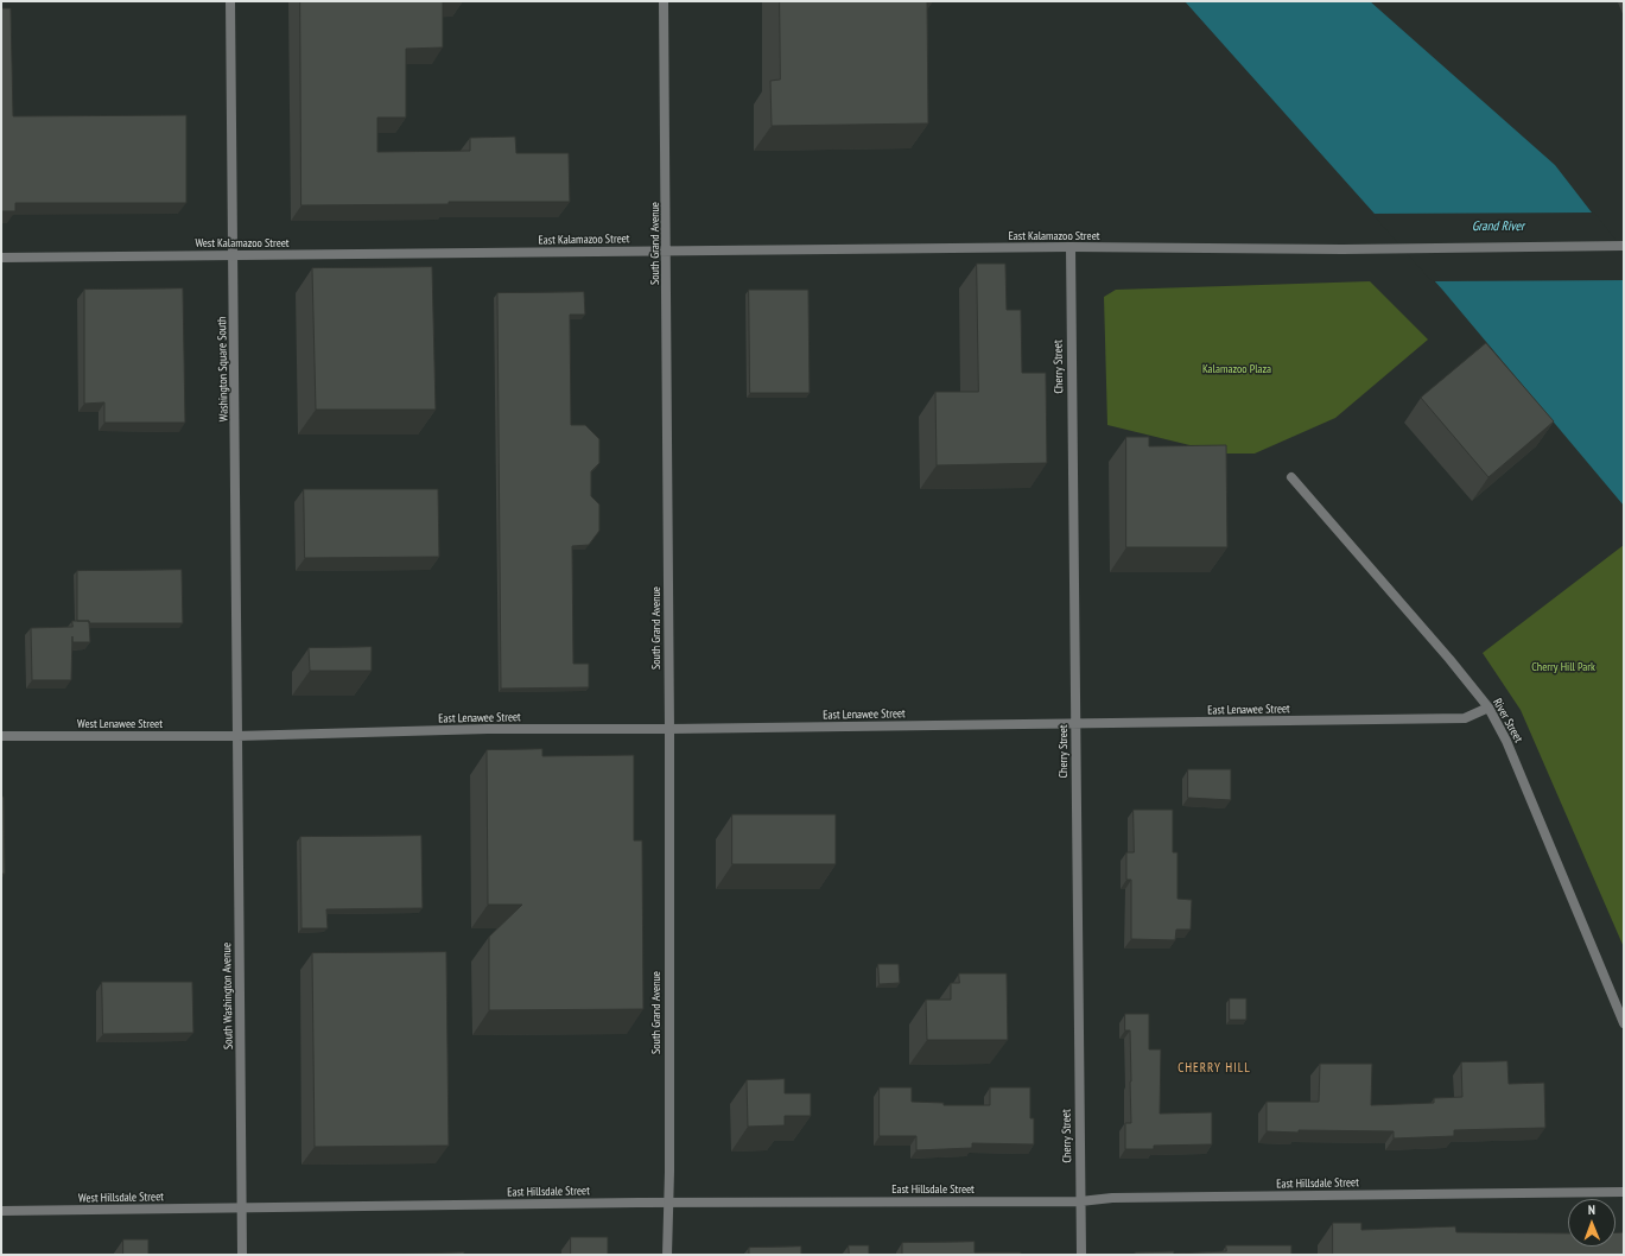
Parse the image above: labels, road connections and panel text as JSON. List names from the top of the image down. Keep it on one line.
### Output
{"streets":{"street":["East Kalamazoo Street","West Kalamazoo Street","South Grand Avenue","Cherry Street","Washington Square South","East Lenawee Street","River Street","West Lenawee Street","South Washington Avenue","East Hillsdale Street","West Hillsdale Street"]},"crossings":[["East Kalamazoo Street","West Kalamazoo Street"],["East Kalamazoo Street","South Grand Avenue"],["East Kalamazoo Street","Cherry Street"],["West Kalamazoo Street","Washington Square South"],["South Grand Avenue","East Lenawee Street"],["South Grand Avenue","East Hillsdale Street"],["Cherry Street","East Lenawee Street"],["Cherry Street","East Hillsdale Street"],["Washington Square South","East Lenawee Street"],["Washington Square South","West Lenawee Street"],["Washington Square South","South Washington Avenue"],["East Lenawee Street","River Street"],["East Lenawee Street","West Lenawee Street"],["East Lenawee Street","South Washington Avenue"],["West Lenawee Street","South Washington Avenue"],["South Washington Avenue","East Hillsdale Street"],["South Washington Avenue","West Hillsdale Street"],["East Hillsdale Street","West Hillsdale Street"]],"districts":["CHERRY HILL"],"water":["Grand River"],"parks":["Kalamazoo Plaza","Cherry Hill Park"],"north":"top"}
